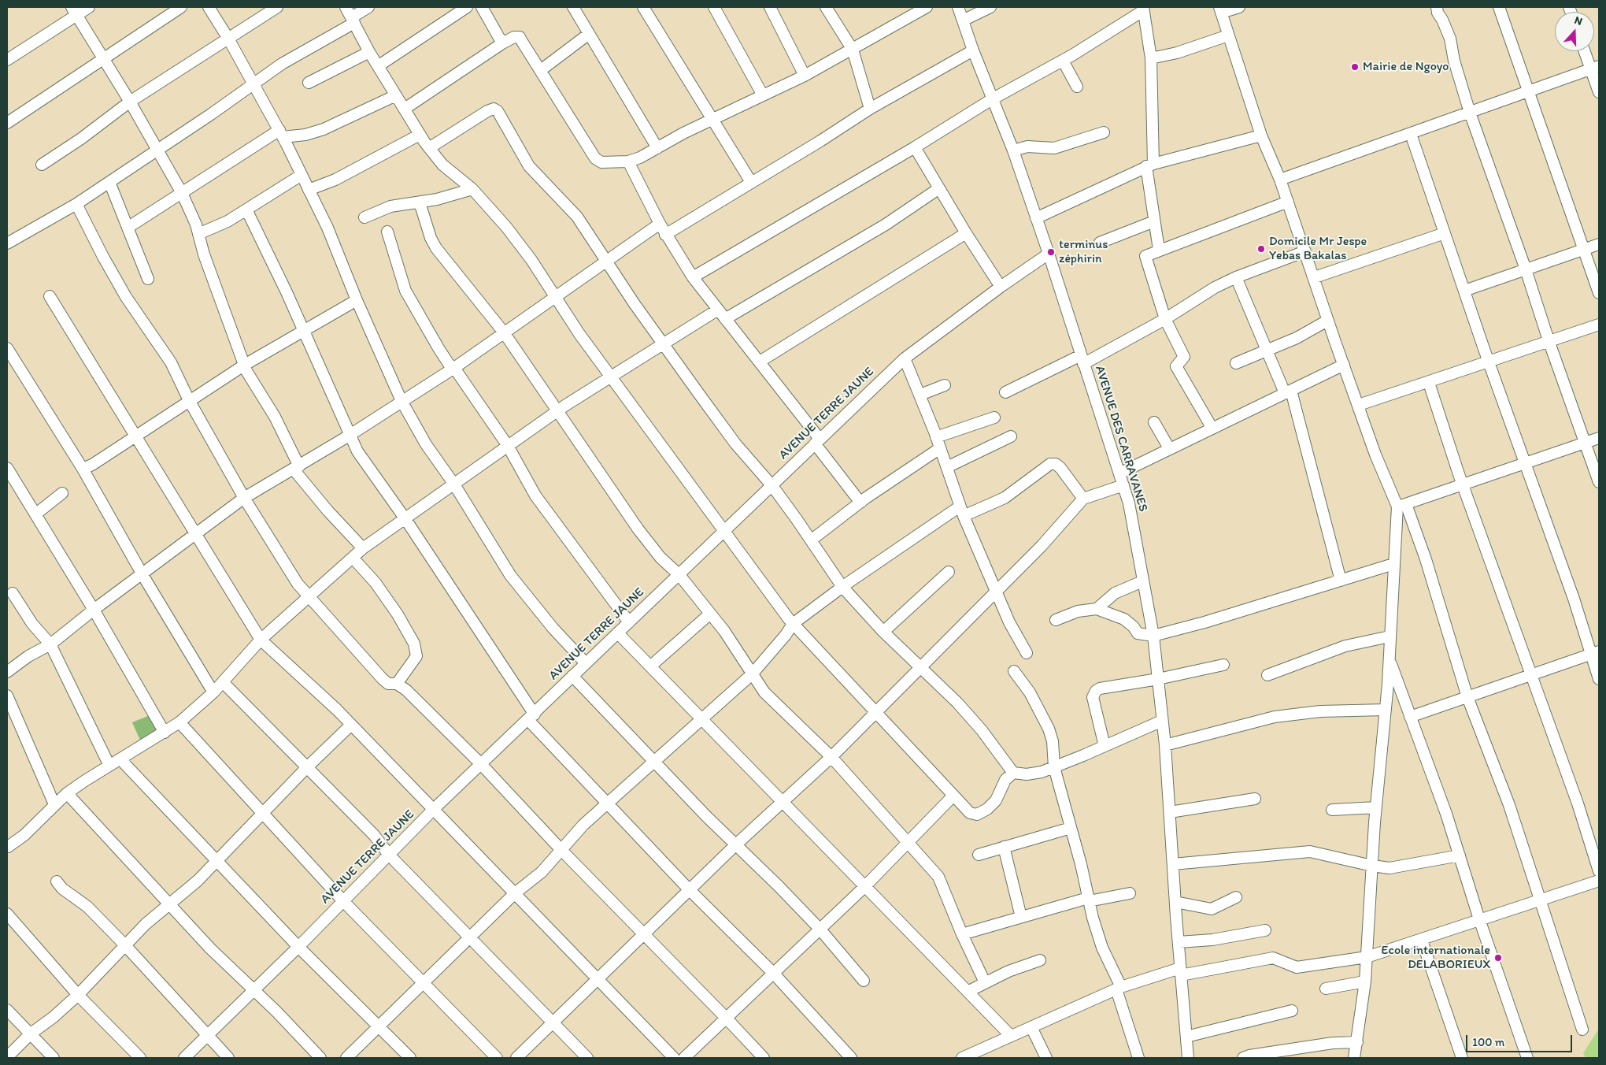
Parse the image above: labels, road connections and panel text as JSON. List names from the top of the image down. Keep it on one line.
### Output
{"streets":{"street":["AVENUE TERRE JAUNE","AVENUE DES CARRAVANES"]},"crossings":[["AVENUE TERRE JAUNE","AVENUE DES CARRAVANES"]],"places":["Mairie de Ngoyo","Domicile Mr Jespe Yebas Bakalas","terminus zéphirin","Ecole internationale DELABORIEUX"],"scale_bar":"100 m","north":"top"}
